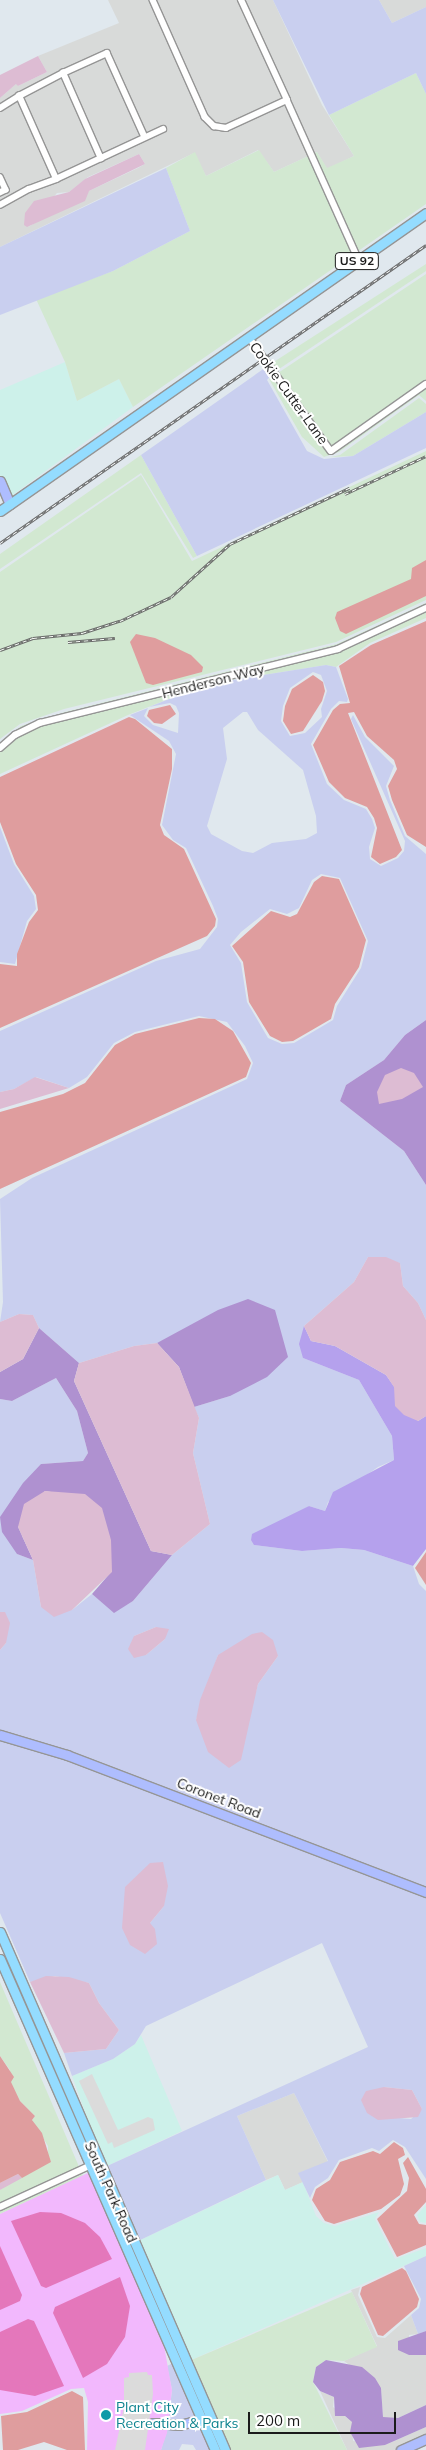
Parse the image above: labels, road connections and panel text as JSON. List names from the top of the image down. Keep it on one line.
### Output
{"streets":{"main road":["US 92","South Park Road"],"street":["Cookie Cutter Lane","Henderson Way","Coronet Road"]},"crossings":[["US 92","Cookie Cutter Lane"]],"places":["Plant City Recreation & Parks"],"scale_bar":"200 m"}
